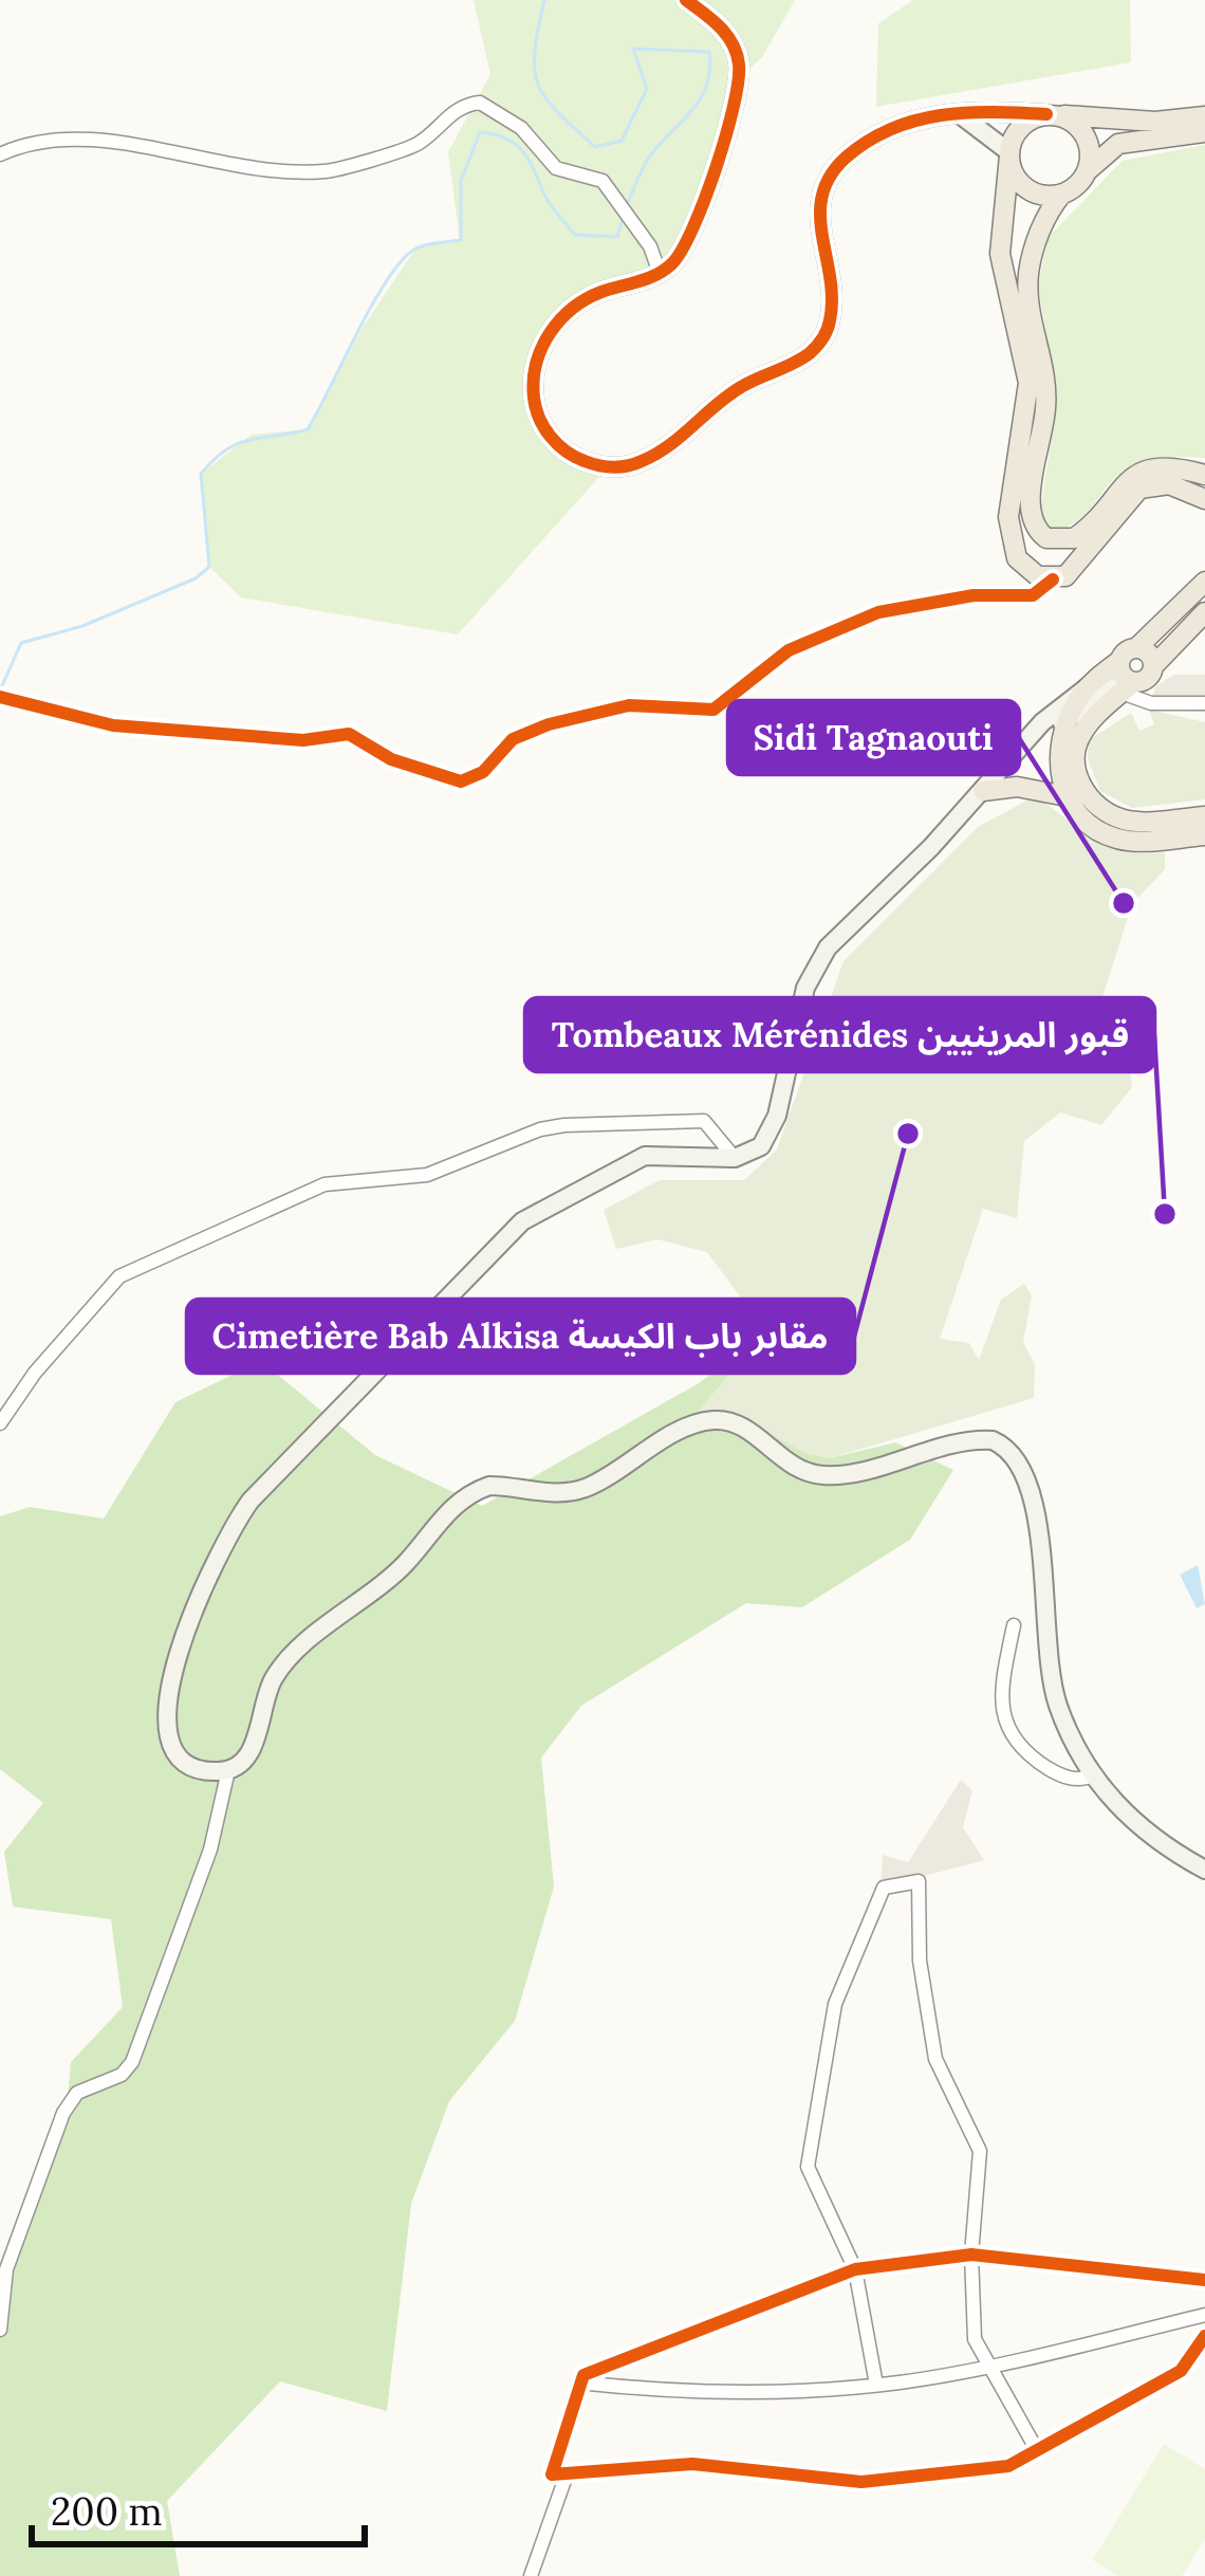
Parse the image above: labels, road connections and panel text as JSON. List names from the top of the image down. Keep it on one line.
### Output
{"places":["Sidi Tagnaouti","Cimetière Bab Alkisa مقابر باب الكيسة","Tombeaux Mérénides قبور المرينيين"],"scale_bar":"200 m"}
